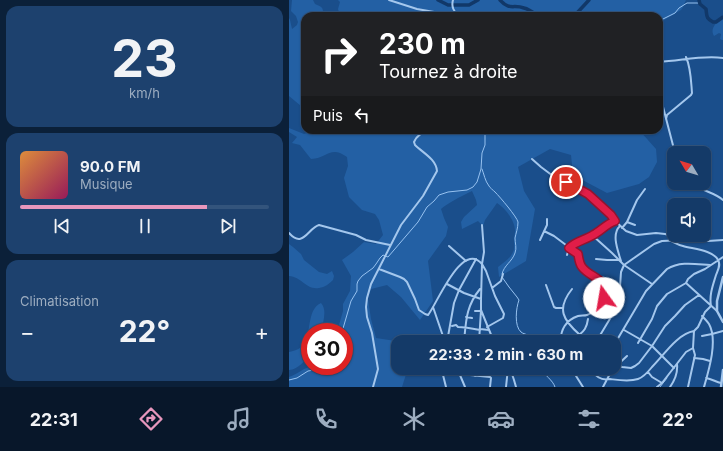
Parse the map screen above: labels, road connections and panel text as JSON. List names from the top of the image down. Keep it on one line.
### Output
{"north":"top left","page":{"tile":[["23","km/h"],"Climatisation"],"turn":["230 m","Tournez à droite"],"then":"Puis","song":["90.0 FM","Musique"],"heat":["−","22°","+"],"limit":"30","trip":"22:33 · 2 min · 630 m","tabs":["22:31","22°"]}}
